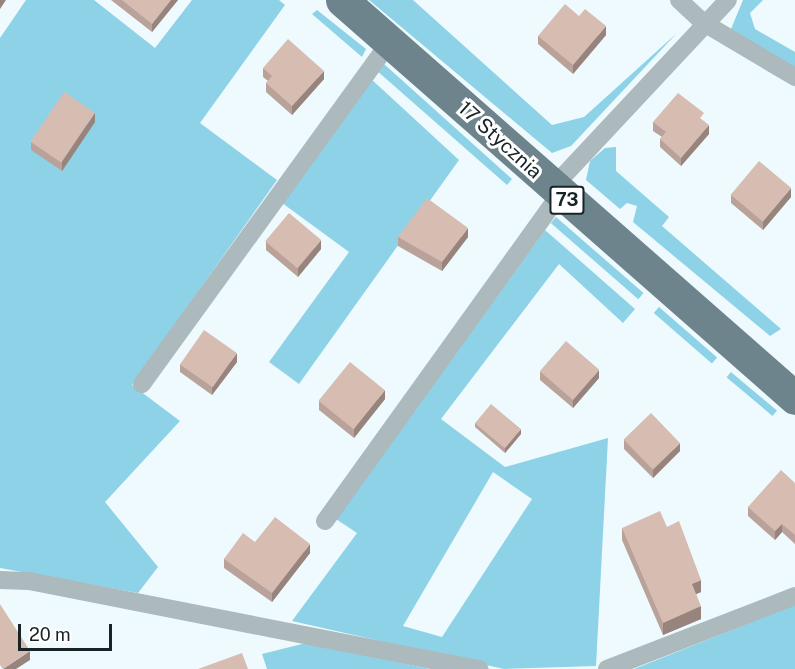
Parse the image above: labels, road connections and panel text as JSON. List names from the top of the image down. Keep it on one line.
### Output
{"streets":{"main road":["17 Stycznia","73"]},"scale_bar":"20 m"}
